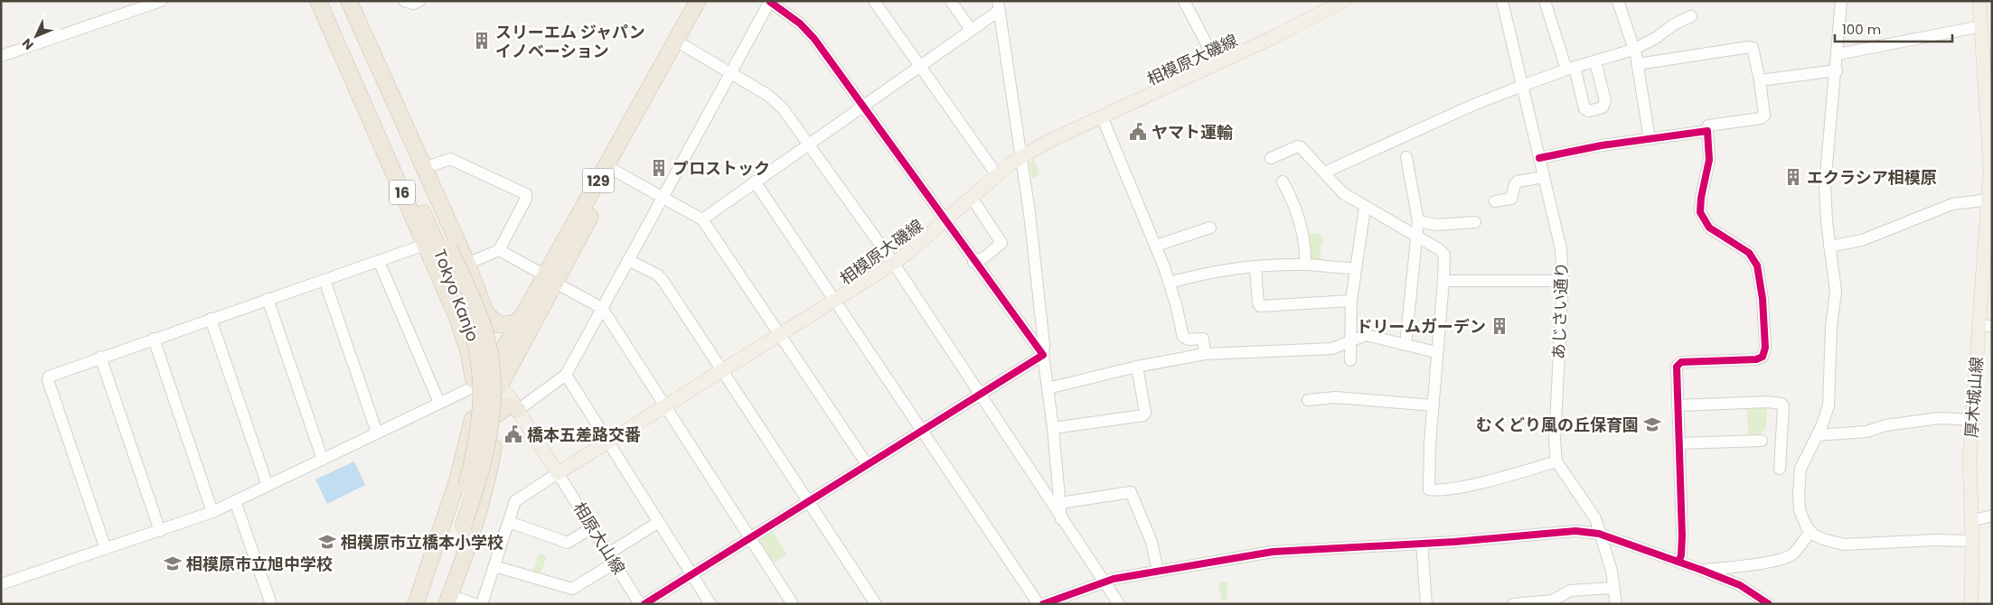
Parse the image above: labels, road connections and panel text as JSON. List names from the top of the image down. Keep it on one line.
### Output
{"streets":{"highway":["129","16","Tokyo Kanjo"],"main road":["相模原大磯線","厚木城山線"],"street":["あじさい通り","相原大山線"]},"crossings":[["相模原大磯線","相原大山線"],["129","16"]],"places":{"building":["スリーエム ジャパン イノベーション","プロストック","エクラシア相模原","ドリームガーデン"],"public building":["ヤマト運輸","橋本五差路交番"],"school or university":["むくどり風の丘保育園","相模原市立橋本小学校","相模原市立旭中学校"]},"scale_bar":"100 m","north":"bottom left"}
